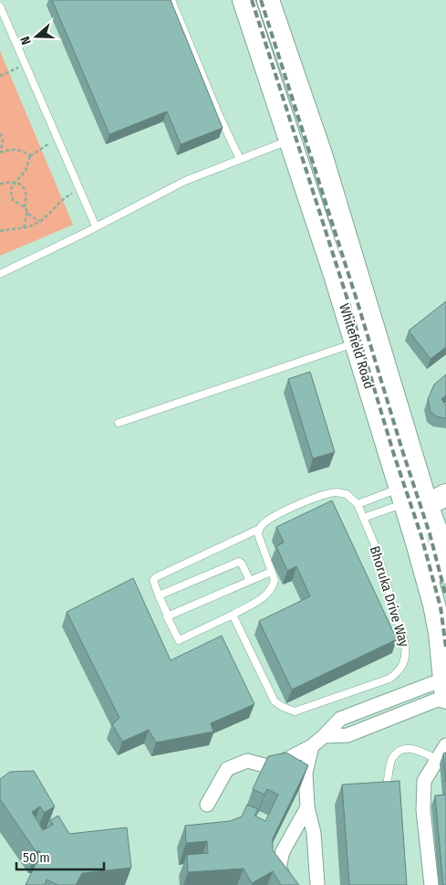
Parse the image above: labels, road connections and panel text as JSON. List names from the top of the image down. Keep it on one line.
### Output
{"streets":{"main road":["Whitefield Road"],"lane":["Bhoruka Drive Way"]},"scale_bar":"50 m","north":"left"}
